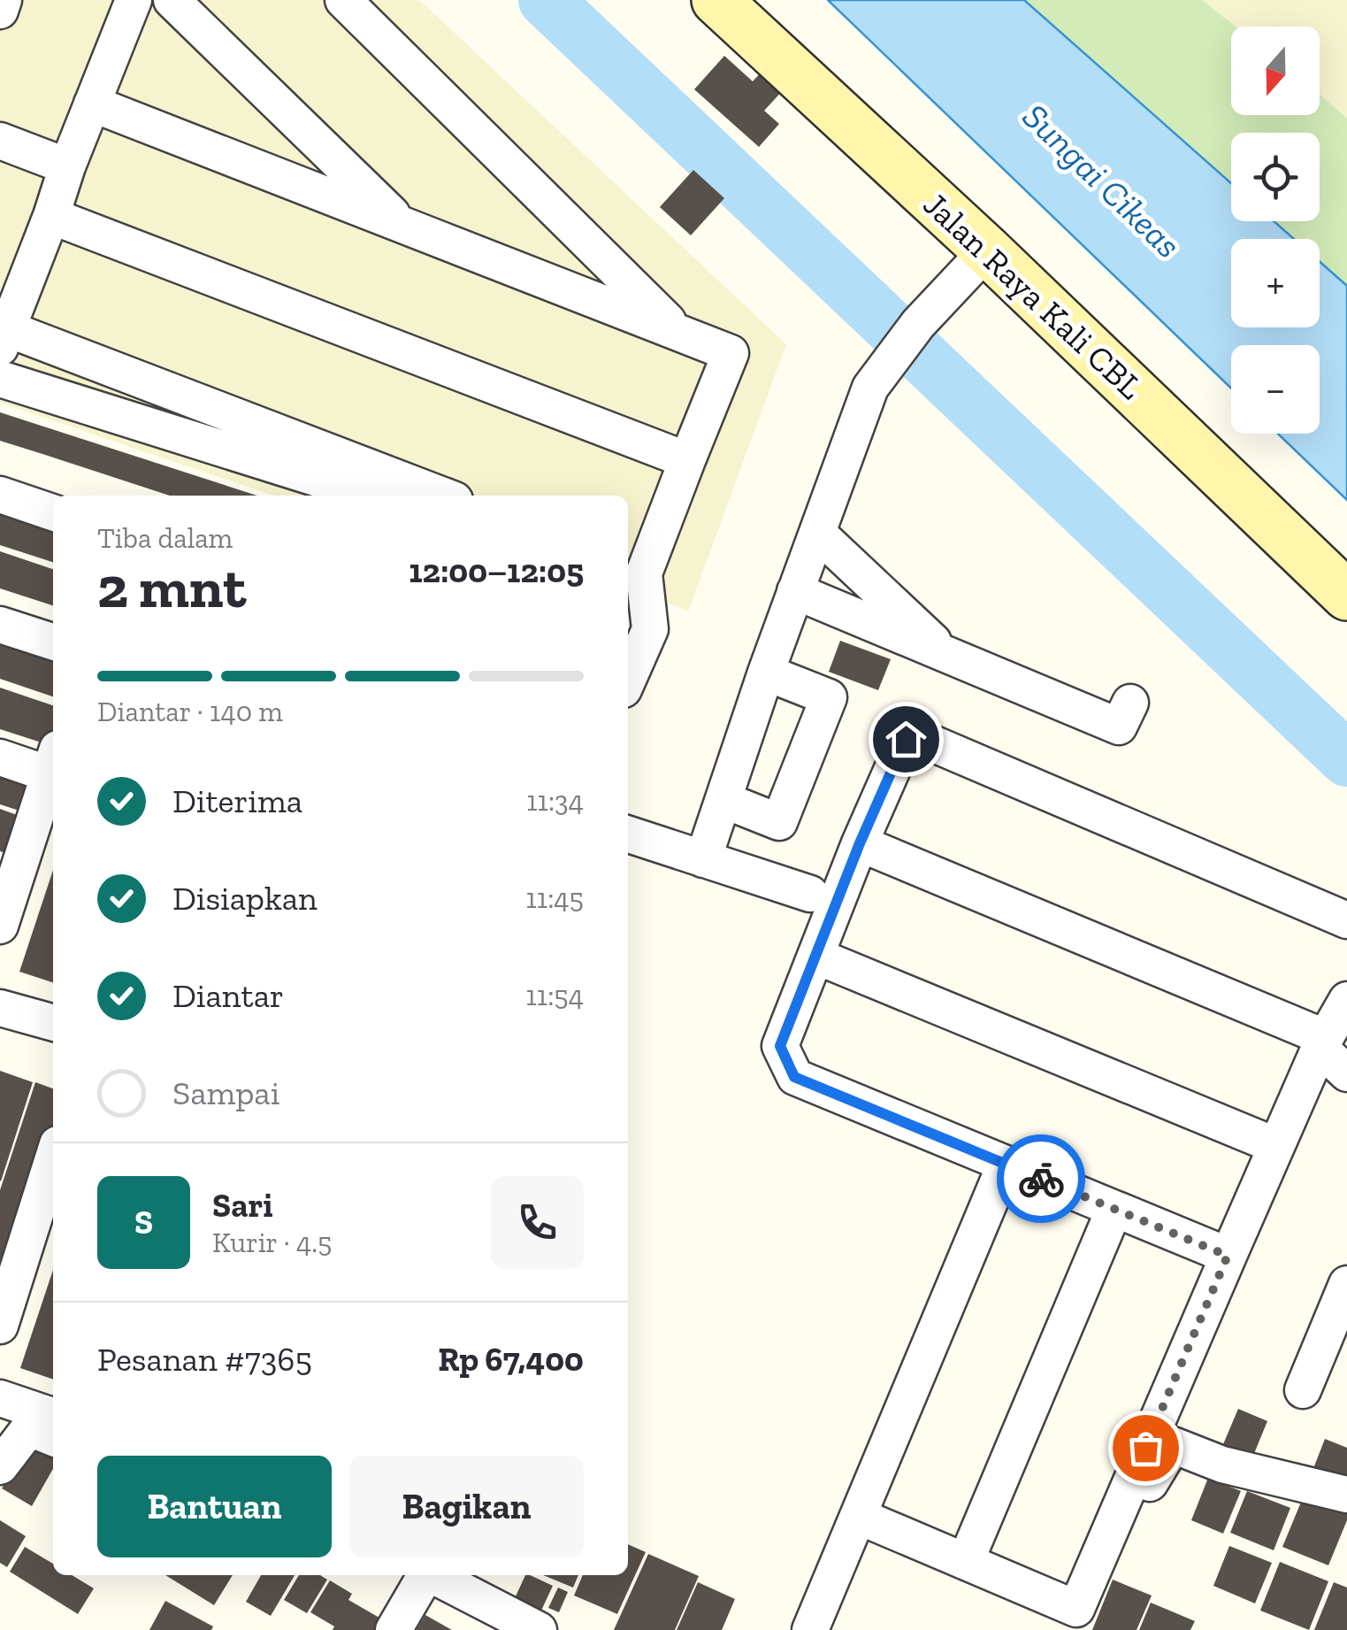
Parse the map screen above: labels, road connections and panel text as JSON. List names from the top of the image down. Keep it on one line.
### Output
{"streets":{"main road":["Jalan Raya Kali CBL"]},"water":["Sungai Cikeas"],"north":"bottom","page":{"map_buttons":["+","−"],"heading":["2 mnt","Tiba dalam","12:00–12:05"],"panel":["Sari","Kurir · 4.5","Pesanan #7365","Rp 67,400"],"bar":"Diantar · 140 m","list":[["Diterima","11:34"],["Disiapkan","11:45"],["Diantar","11:54"],"Sampai"],"round":"S","buttons":["Bantuan","Bagikan"]}}
